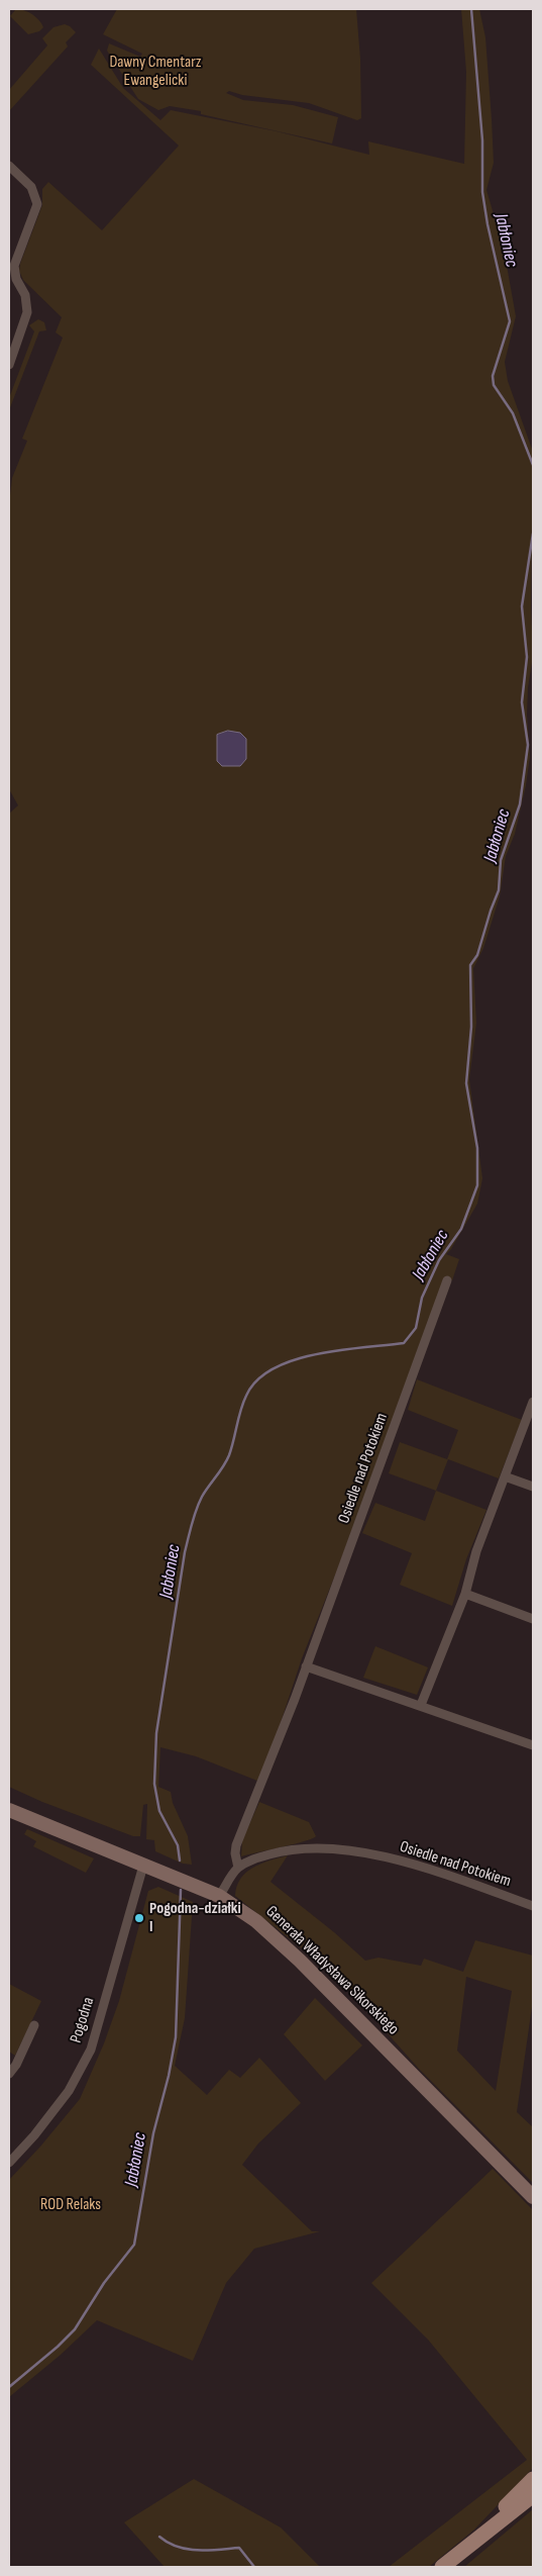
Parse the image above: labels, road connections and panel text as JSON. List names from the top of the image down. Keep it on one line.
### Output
{"streets":{"street":["Osiedle nad Potokiem","Generała Władysława Sikorskiego","Pogodna"]},"crossings":[["Generała Władysława Sikorskiego","Pogodna"]],"water":["Jabłoniec"],"parks":["Dawny Cmentarz Ewangelicki","ROD Relaks"],"places":["Pogodna-działki I"]}
